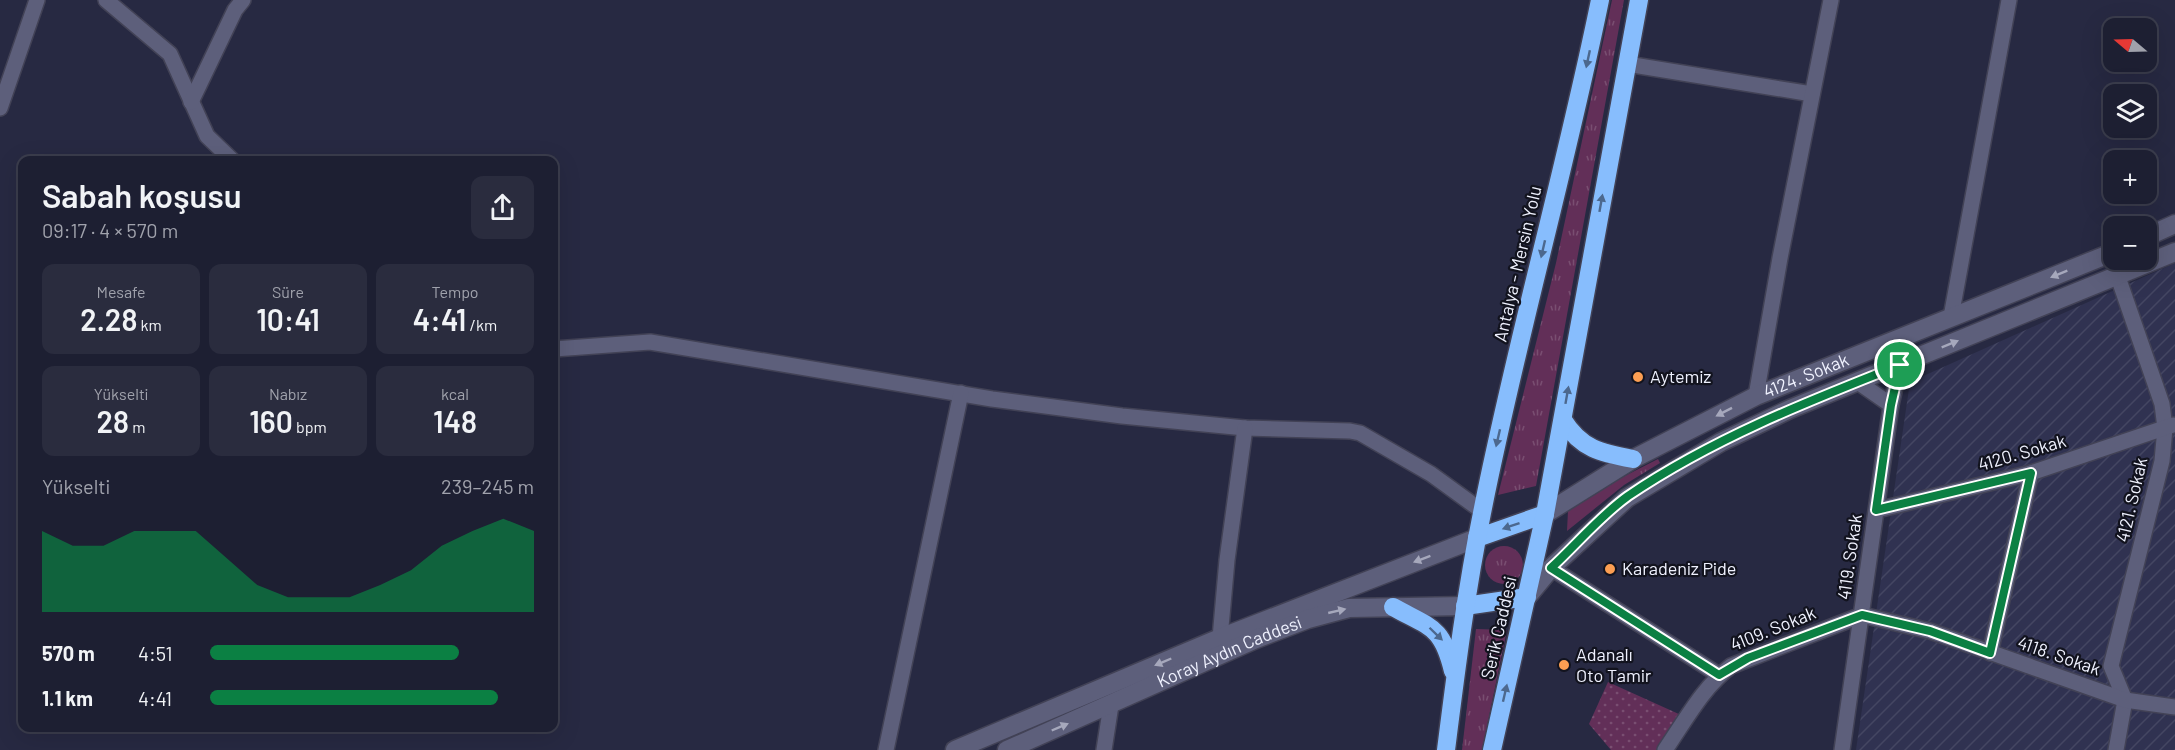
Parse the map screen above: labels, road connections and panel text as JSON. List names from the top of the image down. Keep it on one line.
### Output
{"streets":{"highway":["Antalya - Mersin Yolu","Serik Caddesi"],"main road":["4124. Sokak","Koray Aydın Caddesi"],"street":["4120. Sokak","4121. Sokak","4119. Sokak","4109. Sokak","4118. Sokak"]},"crossings":[["Antalya - Mersin Yolu","Serik Caddesi"],["4124. Sokak","Serik Caddesi"],["4120. Sokak","4121. Sokak"],["4120. Sokak","4119. Sokak"],["4121. Sokak","4118. Sokak"],["4119. Sokak","4109. Sokak"],["4119. Sokak","4118. Sokak"],["Serik Caddesi","Koray Aydın Caddesi"],["4109. Sokak","4118. Sokak"]],"places":["Aytemiz","Karadeniz Pide","Adanalı Oto Tamir"],"north":"left","page":{"map_buttons":["+","−"],"heading":["Sabah koşusu","09:17 · 4 × 570 m"],"stats":[["Mesafe","2.28 km"],["Süre","10:41"],["Tempo","4:41 /km"],["Yükselti","28 m"],["Nabız","160 bpm"],["kcal","148"]],"chart":["Yükselti","239–245 m"],"list":[{"name":"570 m","note":"4:51"},{"name":"1.1 km","note":"4:41"}]}}
